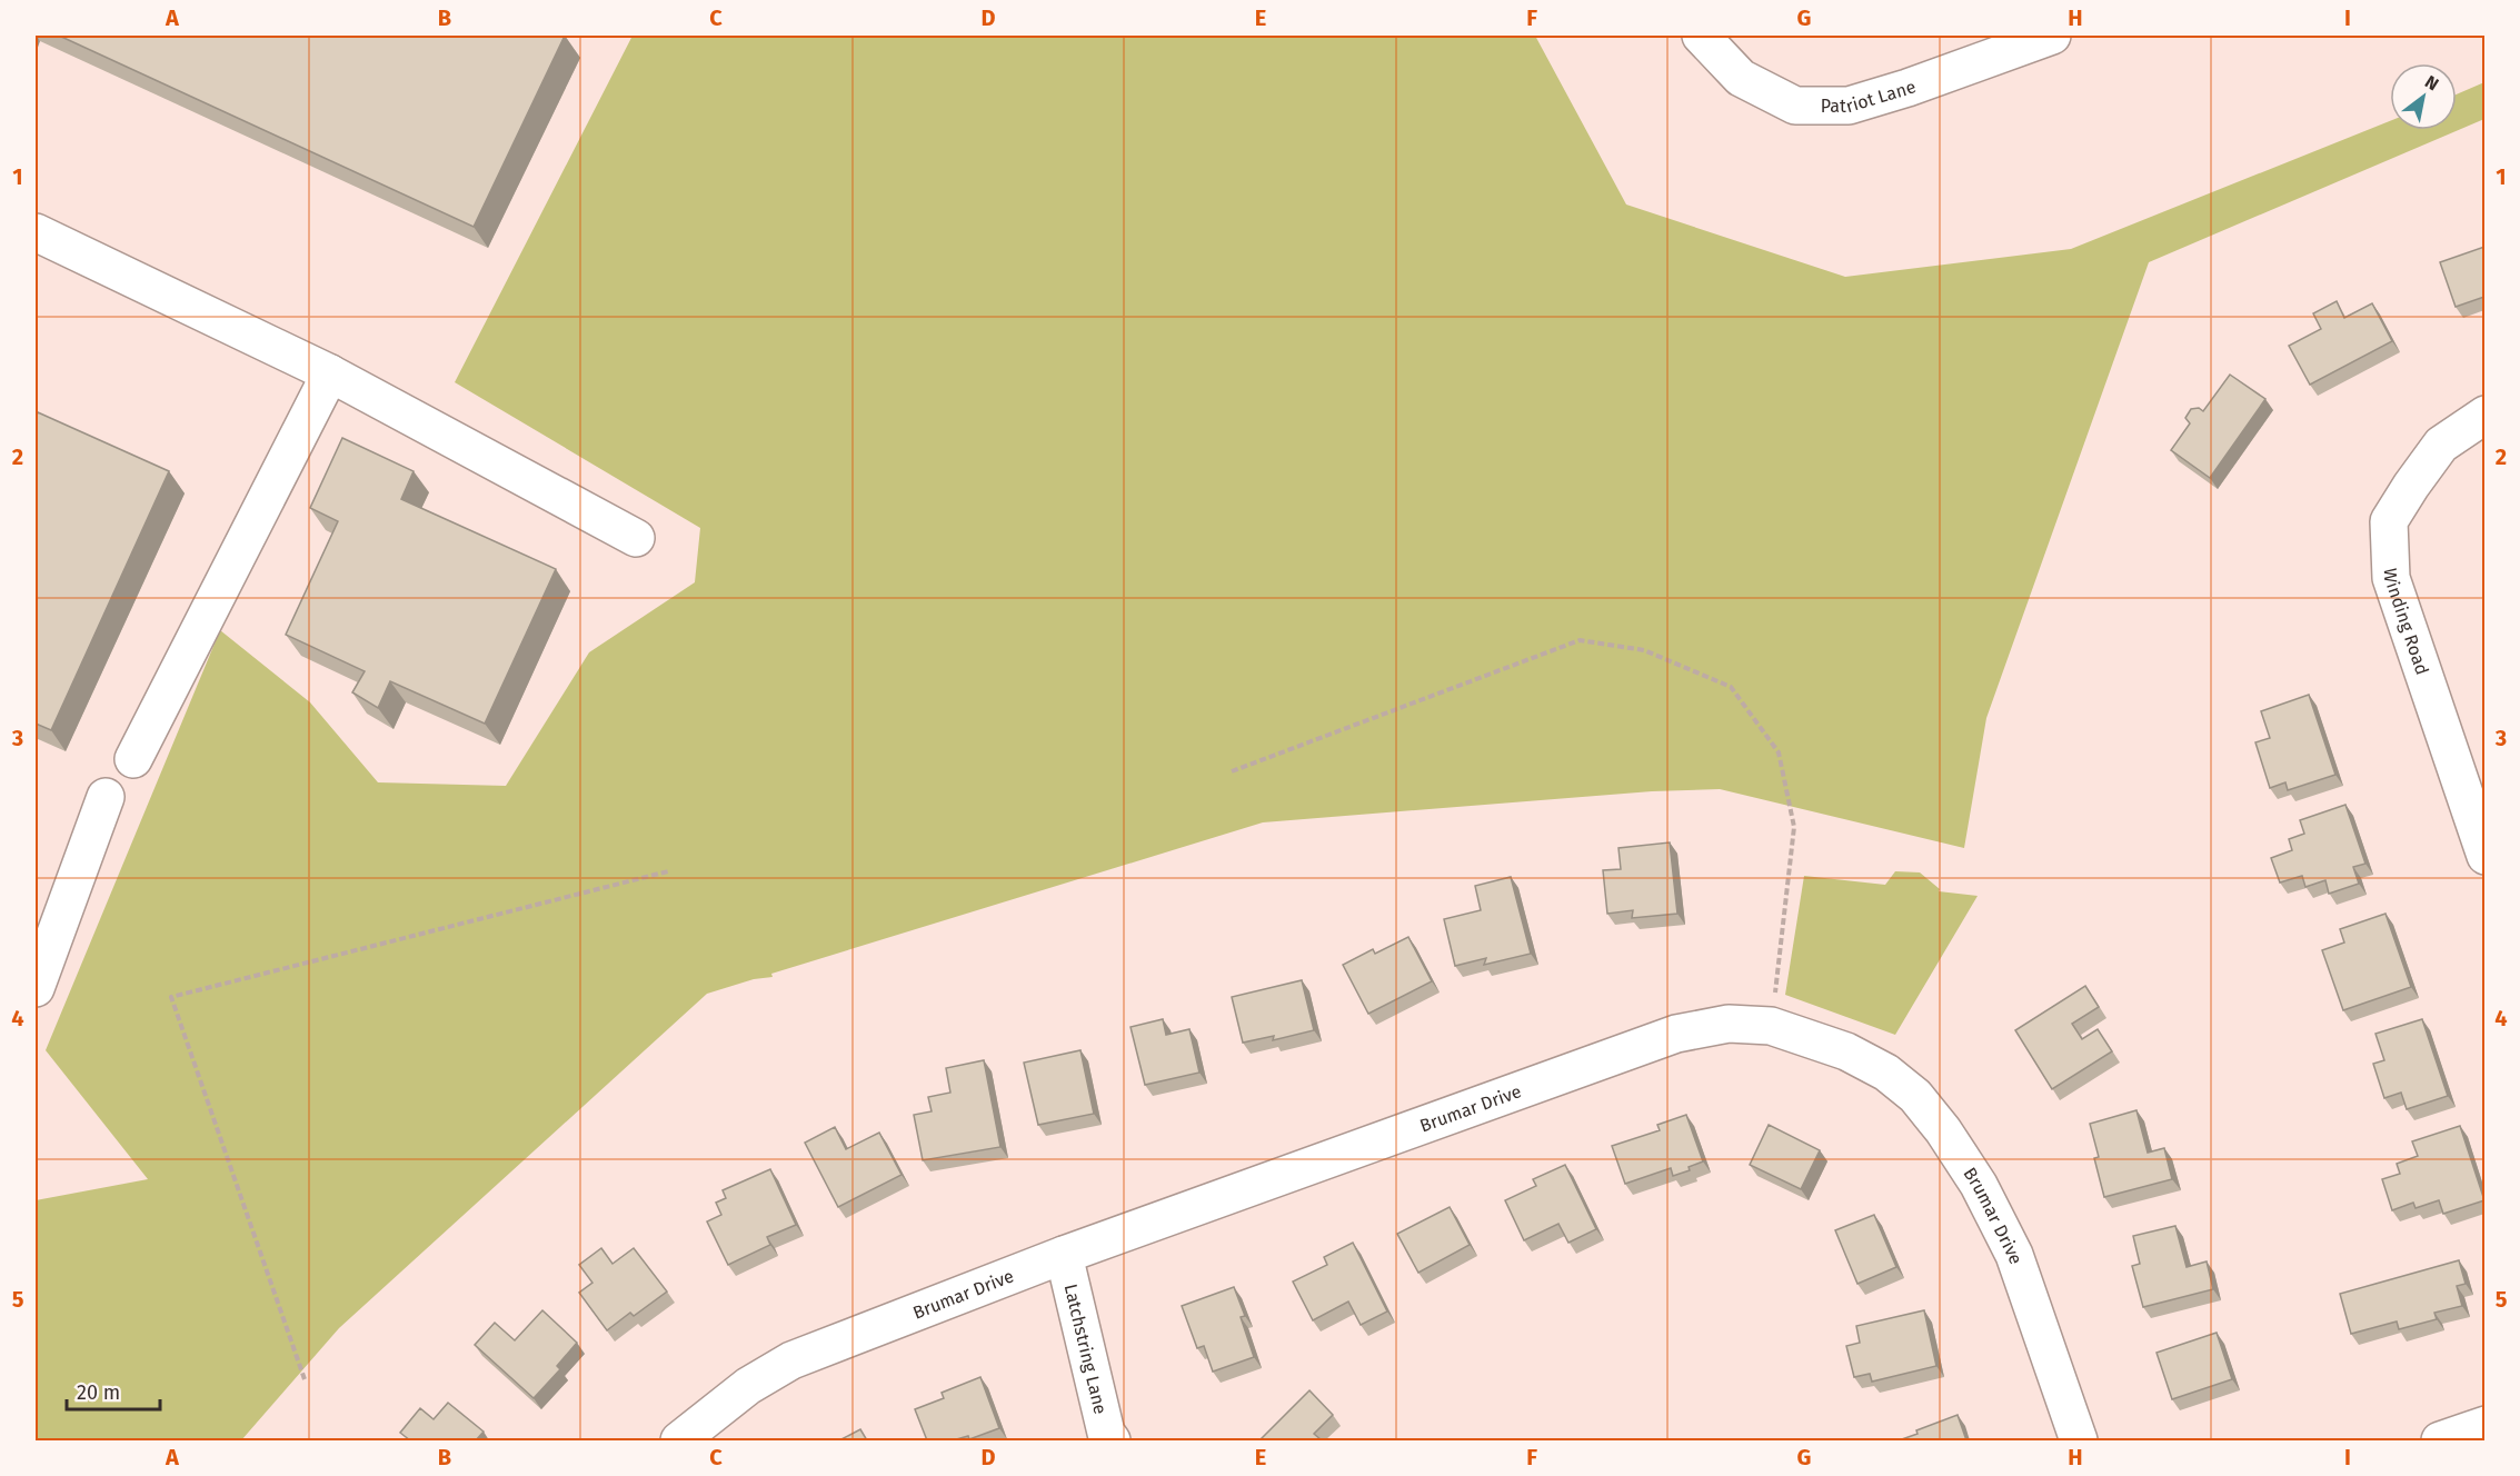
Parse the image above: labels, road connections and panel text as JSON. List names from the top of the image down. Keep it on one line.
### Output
{"streets":{"street":["Patriot Lane","Winding Road","Brumar Drive","Latchstring Lane"]},"crossings":[["Brumar Drive","Latchstring Lane"]],"scale_bar":"20 m","north":"top right","grid":{"columns":["A","B","C","D","E","F","G","H","I"],"rows":["1","2","3","4","5"]}}
